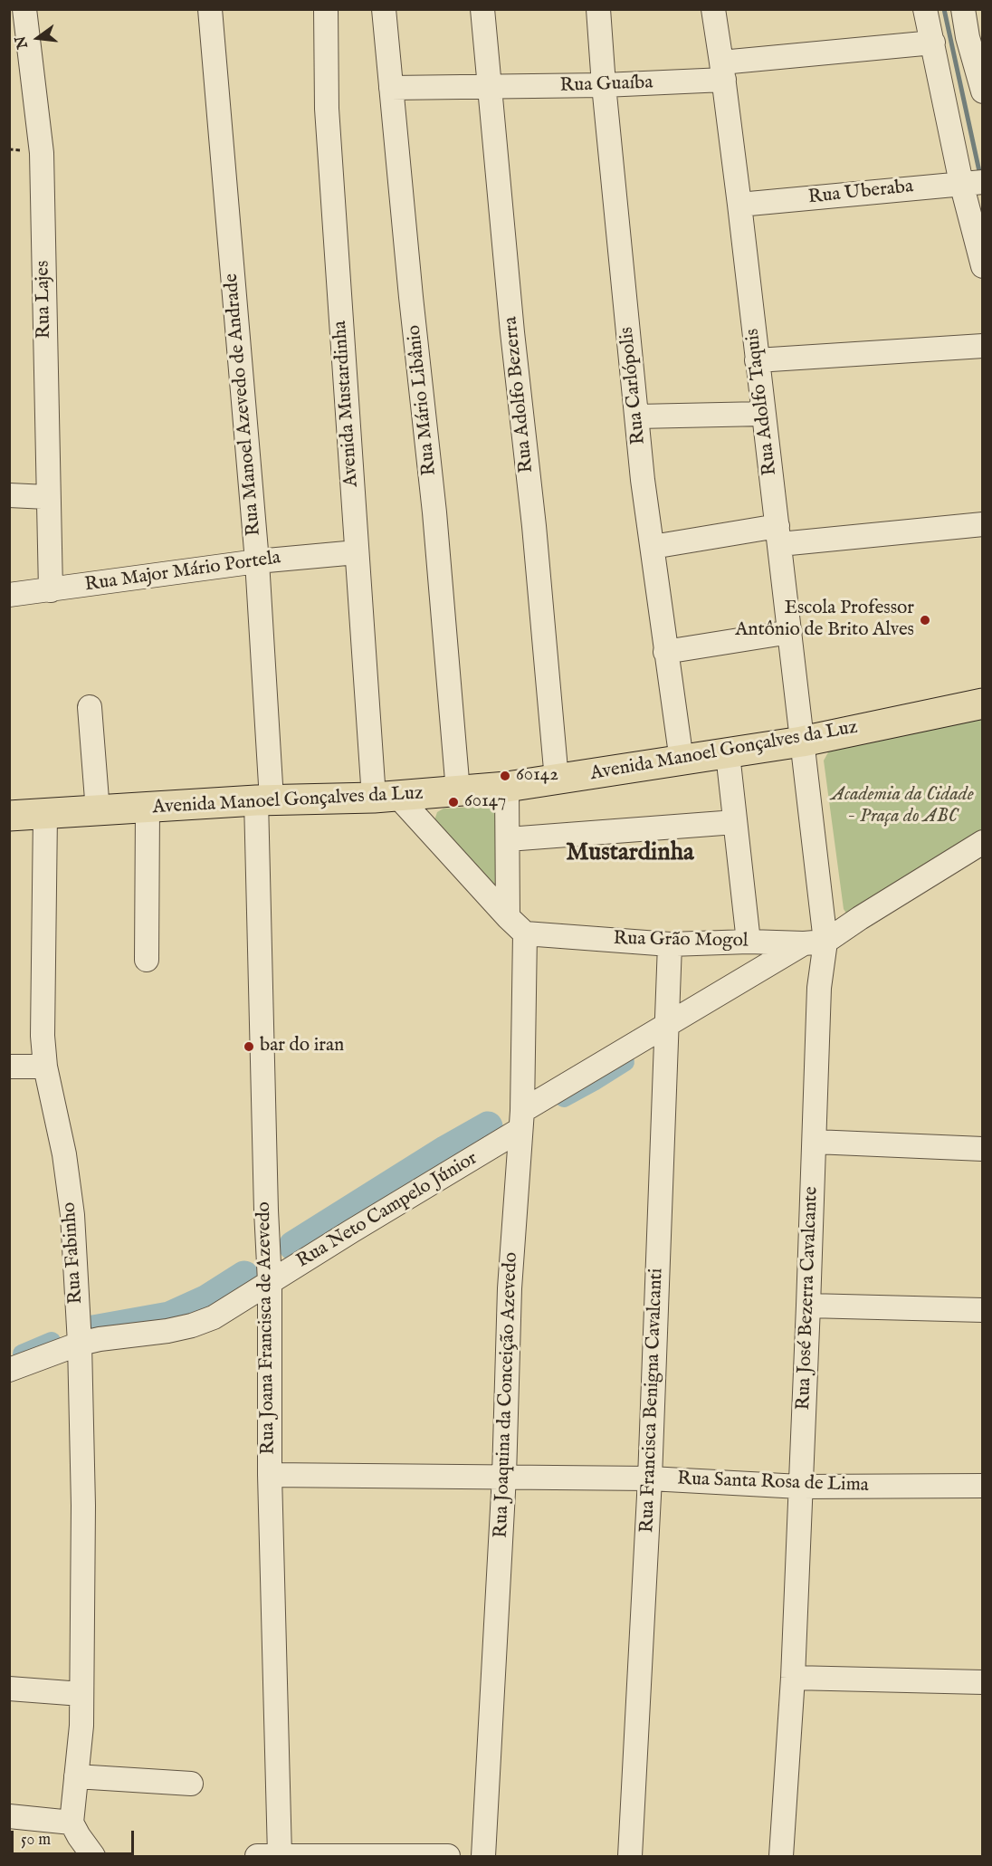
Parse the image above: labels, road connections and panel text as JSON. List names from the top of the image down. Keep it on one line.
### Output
{"streets":{"main road":["Avenida Manoel Gonçalves da Luz"],"street":["Rua Guaíba","Rua Uberaba","Rua Lajes","Rua Carlópolis","Rua Adolfo Bezerra","Rua Mário Libânio","Rua Adolfo Taquis","Avenida Mustardinha","Rua Manoel Azevedo de Andrade","Rua Major Mário Portela","Rua Grão Mogol","Rua Neto Campelo Júnior","Rua Fabinho","Rua José Bezerra Cavalcante","Rua Joana Francisca de Azevedo","Rua Joaquina da Conceição Azevedo","Rua Francisca Benigna Cavalcanti","Rua Santa Rosa de Lima"]},"crossings":[["Rua Guaíba","Rua Carlópolis"],["Rua Guaíba","Rua Adolfo Bezerra"],["Rua Guaíba","Rua Mário Libânio"],["Rua Guaíba","Rua Adolfo Taquis"],["Rua Uberaba","Rua Adolfo Taquis"],["Rua Lajes","Rua Major Mário Portela"],["Rua Carlópolis","Avenida Manoel Gonçalves da Luz"],["Rua Adolfo Bezerra","Avenida Manoel Gonçalves da Luz"],["Rua Mário Libânio","Avenida Manoel Gonçalves da Luz"],["Rua Adolfo Taquis","Avenida Manoel Gonçalves da Luz"],["Rua Adolfo Taquis","Rua José Bezerra Cavalcante"],["Avenida Mustardinha","Rua Major Mário Portela"],["Avenida Mustardinha","Avenida Manoel Gonçalves da Luz"],["Rua Manoel Azevedo de Andrade","Rua Major Mário Portela"],["Rua Manoel Azevedo de Andrade","Avenida Manoel Gonçalves da Luz"],["Rua Manoel Azevedo de Andrade","Rua Joana Francisca de Azevedo"],["Avenida Manoel Gonçalves da Luz","Rua Fabinho"],["Avenida Manoel Gonçalves da Luz","Rua José Bezerra Cavalcante"],["Avenida Manoel Gonçalves da Luz","Rua Joana Francisca de Azevedo"],["Rua Grão Mogol","Rua Neto Campelo Júnior"],["Rua Grão Mogol","Rua José Bezerra Cavalcante"],["Rua Grão Mogol","Rua Joaquina da Conceição Azevedo"],["Rua Grão Mogol","Rua Francisca Benigna Cavalcanti"],["Rua Neto Campelo Júnior","Rua Fabinho"],["Rua Neto Campelo Júnior","Rua José Bezerra Cavalcante"],["Rua Neto Campelo Júnior","Rua Joana Francisca de Azevedo"],["Rua Neto Campelo Júnior","Rua Joaquina da Conceição Azevedo"],["Rua Neto Campelo Júnior","Rua Francisca Benigna Cavalcanti"],["Rua José Bezerra Cavalcante","Rua Santa Rosa de Lima"],["Rua Joana Francisca de Azevedo","Rua Santa Rosa de Lima"],["Rua Joaquina da Conceição Azevedo","Rua Santa Rosa de Lima"],["Rua Francisca Benigna Cavalcanti","Rua Santa Rosa de Lima"]],"districts":["Mustardinha"],"parks":["Academia da Cidade - Praça do ABC"],"places":["Escola Professor Antônio de Brito Alves","60142","60147","bar do iran"],"scale_bar":"50 m","north":"left"}
